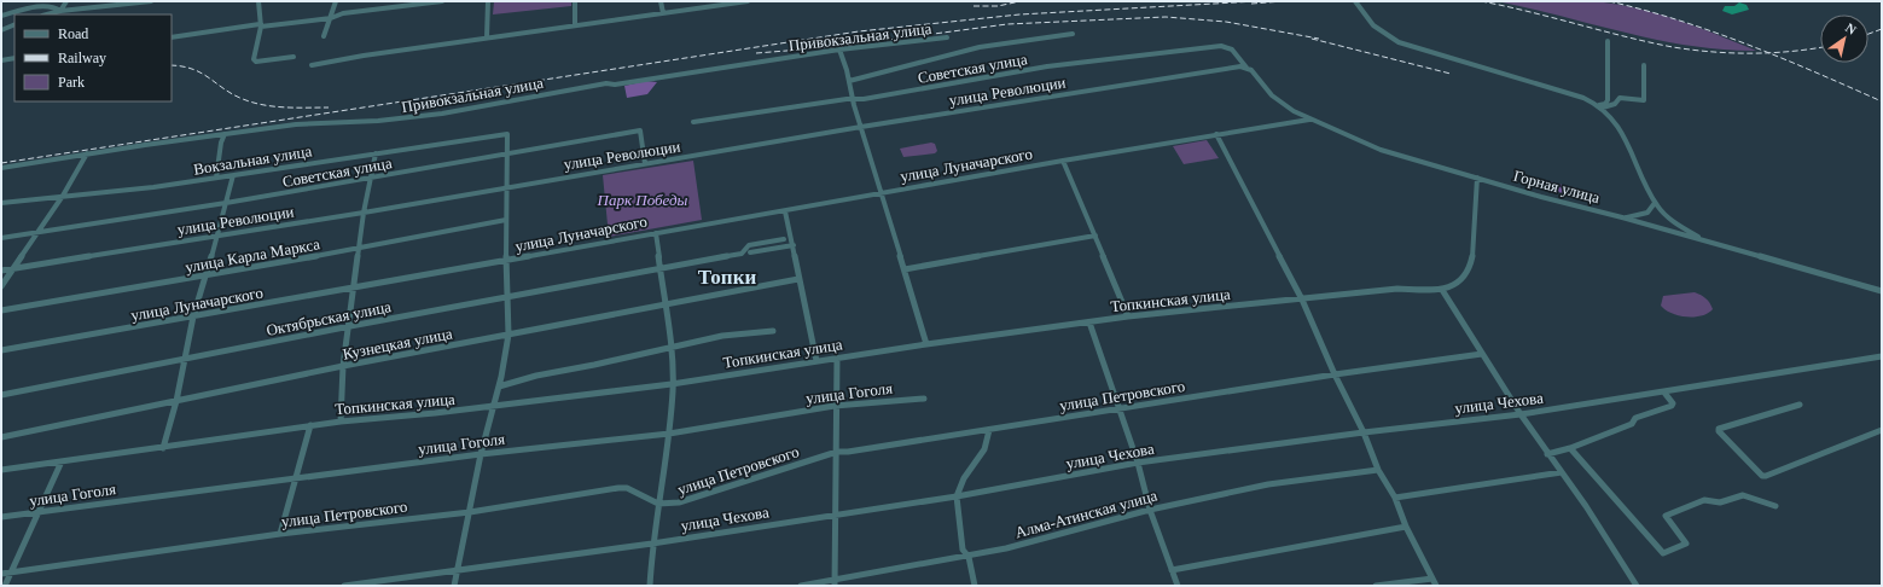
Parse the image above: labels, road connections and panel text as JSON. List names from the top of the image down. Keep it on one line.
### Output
{"streets":{"street":["Привокзальная улица","Советская улица","улица Революции","Вокзальная улица","улица Луначарского","Горная улица","улица Карла Маркса","Топкинская улица","Октябрьская улица","Кузнецкая улица","улица Гоголя","улица Петровского","улица Чехова","Алма-Атинская улица"]},"crossings":[["Советская улица","улица Революции"],["Советская улица","Вокзальная улица"],["Советская улица","Горная улица"],["улица Революции","Горная улица"],["улица Луначарского","Горная улица"]],"districts":["Топки"],"parks":["Парк Победы"],"legend":["Road","Railway","Park"],"north":"top right"}
